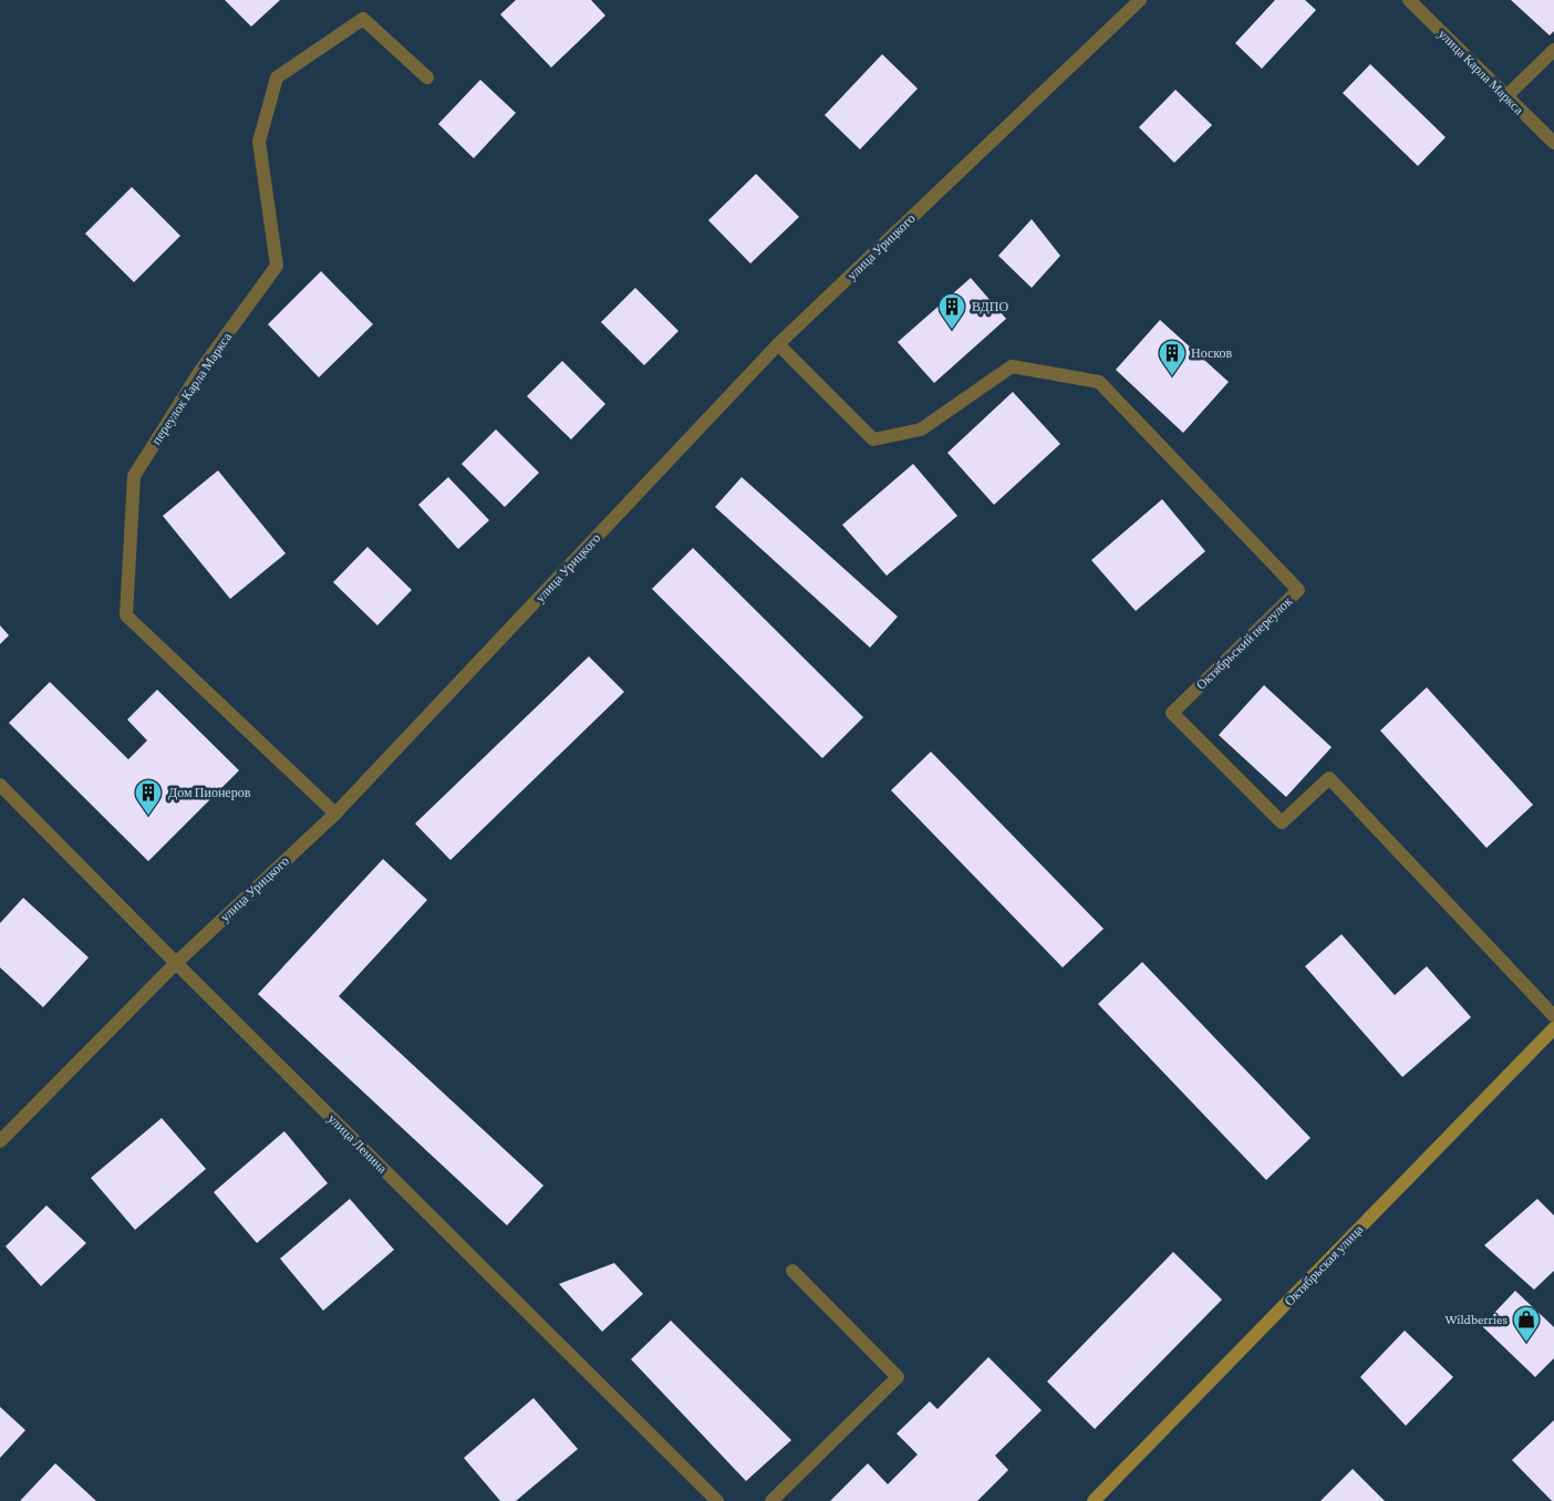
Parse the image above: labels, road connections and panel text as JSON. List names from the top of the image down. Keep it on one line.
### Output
{"streets":{"main road":["Октябрьская улица"],"street":["улица Карла Маркса","улица Урицкого","переулок Карла Маркса","Октябрьский переулок","улица Ленина"]},"crossings":[["улица Урицкого","переулок Карла Маркса"],["улица Урицкого","Октябрьский переулок"],["улица Урицкого","улица Ленина"]],"places":{"building":["ВДПО","Носков","Дом Пионеров"],"shop":["Wildberries"]}}
